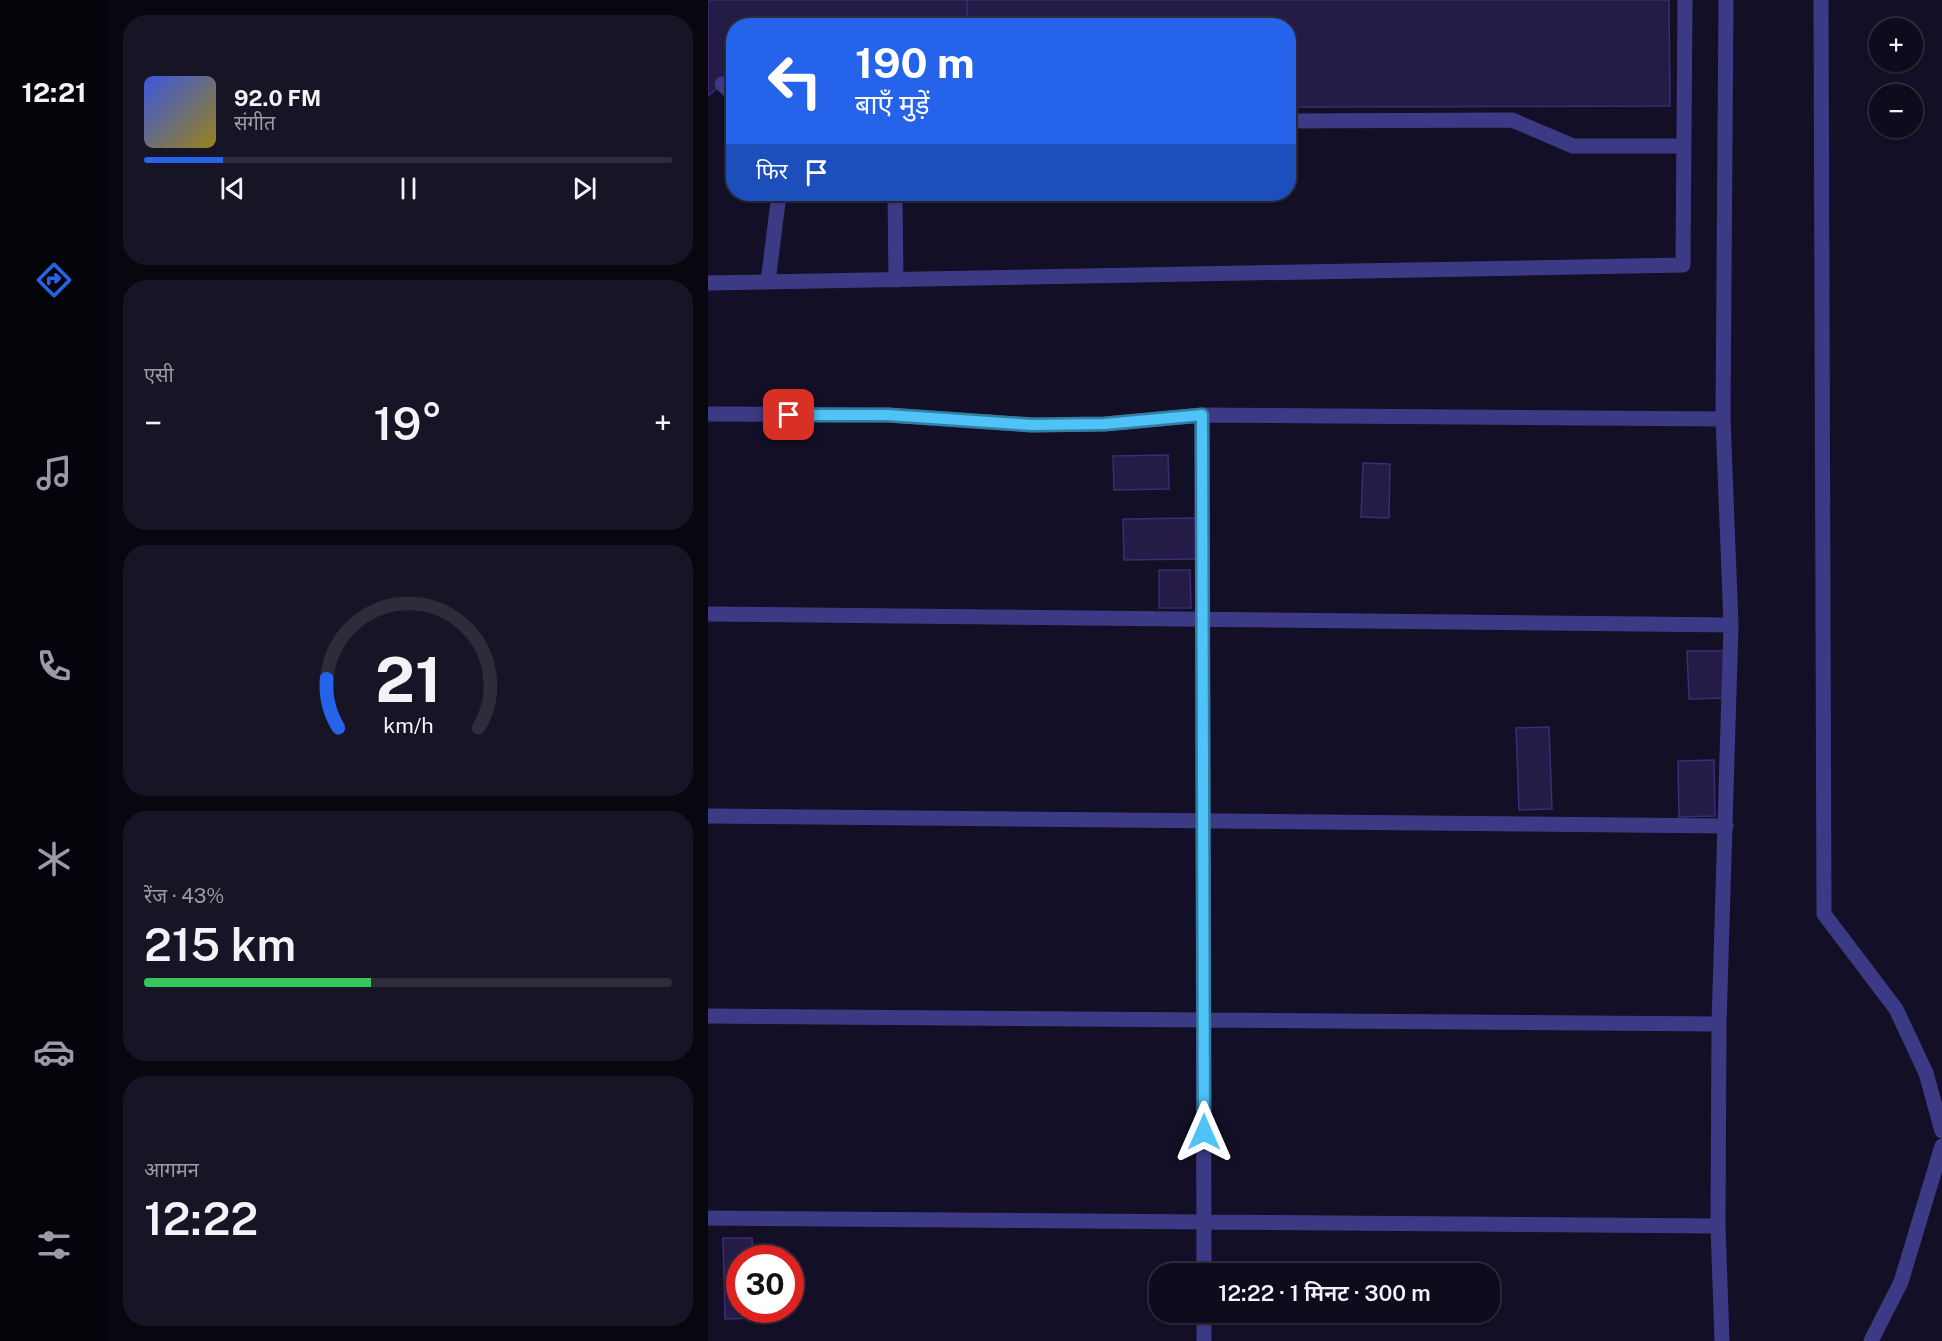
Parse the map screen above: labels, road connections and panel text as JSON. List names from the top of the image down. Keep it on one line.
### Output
{"page":{"tabs":"12:21","map_buttons":["+","−"],"turn":["190 m","बाएँ मुड़ें"],"song":["92.0 FM","संगीत"],"then":"फिर","tile":["एसी",["रेंज · 43%","215 km"],["आगमन","12:22"]],"heat":["−","19°","+"],"limit":"30","trip":"12:22 · 1 मिनट · 300 m","gauge":["21","km/h"]}}
